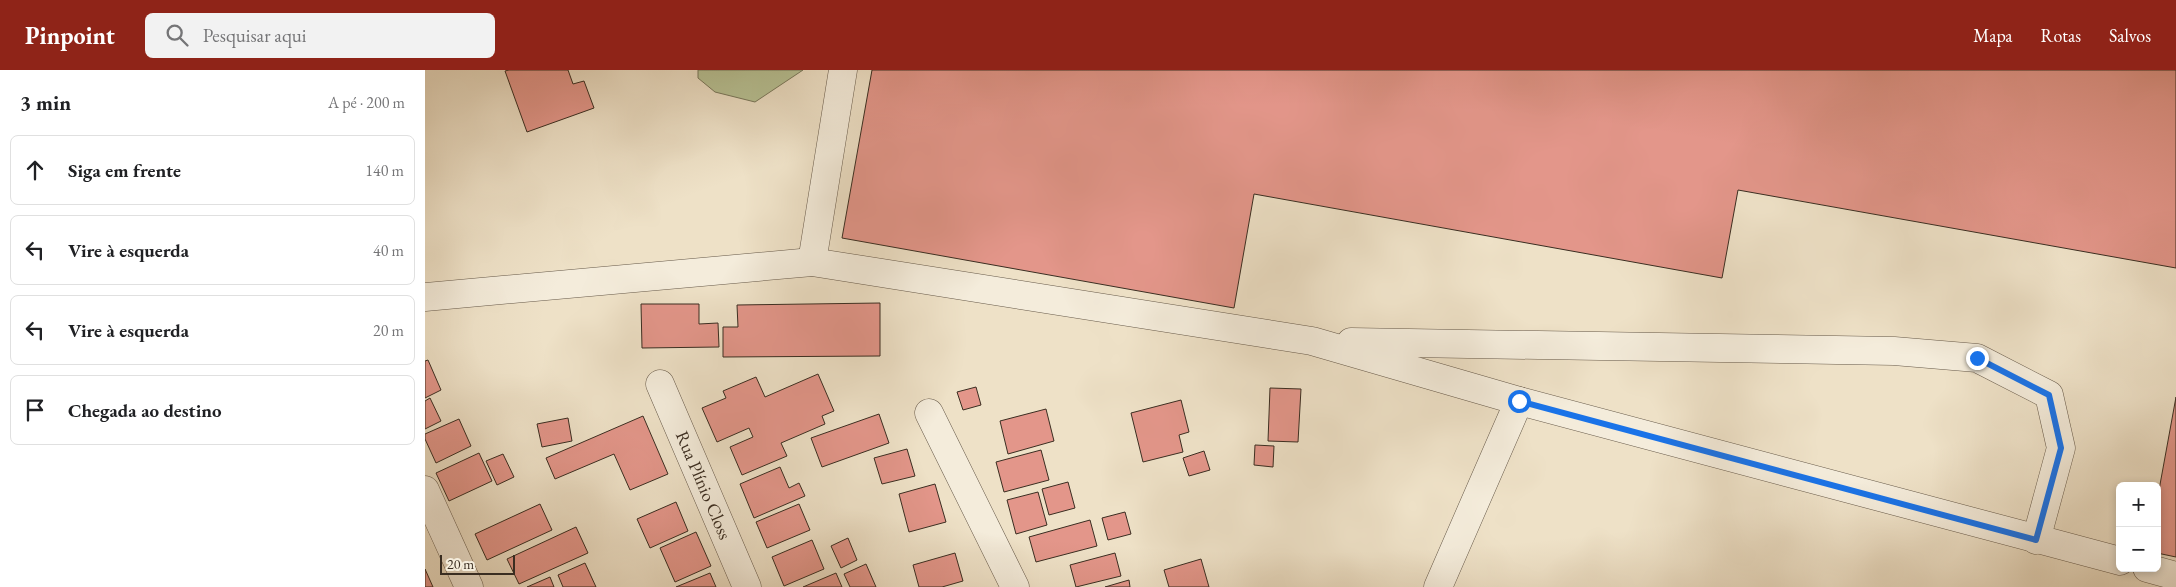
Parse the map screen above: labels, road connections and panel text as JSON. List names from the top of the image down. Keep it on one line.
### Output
{"streets":{"street":["Rua Plínio Closs"]},"scale_bar":"20 m","page":{"header":"Pinpoint","search":"Pesquisar aqui","nav":["Mapa","Rotas","Salvos"],"heading":["3 min","A pé · 200 m"],"list":[["Siga em frente","140 m"],["Vire à esquerda","40 m"],["Vire à esquerda","20 m"],"Chegada ao destino"],"map_buttons":["+","−"],"scale":"20 m"}}
